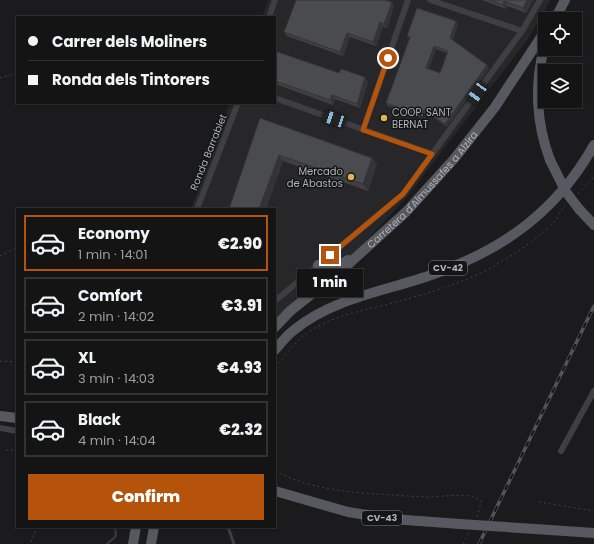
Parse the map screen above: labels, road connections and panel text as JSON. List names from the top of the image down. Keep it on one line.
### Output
{"streets":{"main road":["Carretera d'Almussafes a Alzira","CV-42","CV-43"],"street":["Ronda Barrablet"]},"places":["COOP. SANT BERNAT","Mercado de Abastos"],"page":{"banner":["Carrer dels Moliners","Ronda dels Tintorers"],"list":[{"name":"Economy","note":"1 min · 14:01","value":"€2.90"},{"name":"Comfort","note":"2 min · 14:02","value":"€3.91"},{"name":"XL","note":"3 min · 14:03","value":"€4.93"},{"name":"Black","note":"4 min · 14:04","value":"€2.32"}],"bubble":"1 min","buttons":"Confirm"}}
